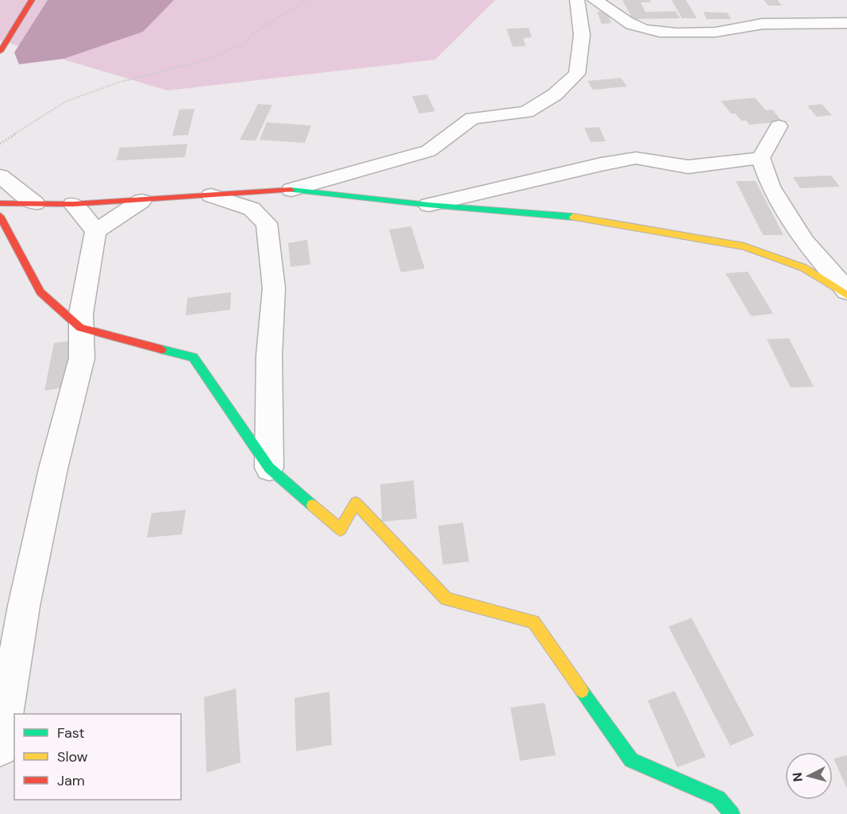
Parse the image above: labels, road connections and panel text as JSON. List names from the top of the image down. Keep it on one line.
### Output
{"legend":["Fast","Slow","Jam"],"north":"left"}
